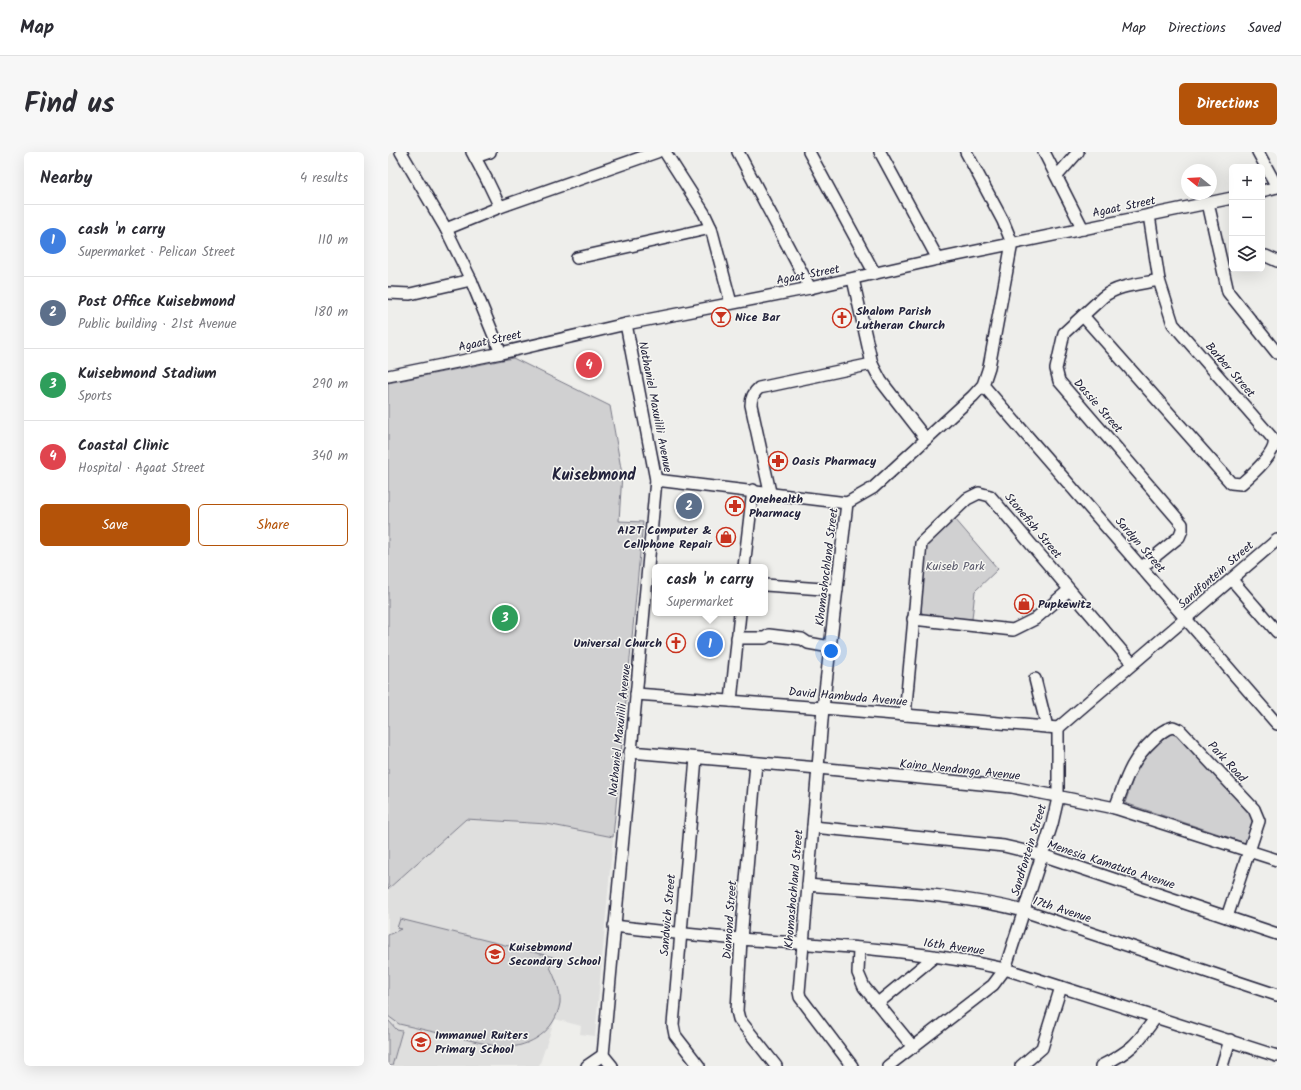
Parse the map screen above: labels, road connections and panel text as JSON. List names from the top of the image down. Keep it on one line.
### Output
{"streets":{"street":["Agaat Street","Barber Street","Dassie Street","Nathaniel Maxuilili Avenue","Stonefish Street","Sardyn Street","Khomashochland Street","Sandfontein Street","David Hambuda Avenue","Park Road","Kaino Nendongo Avenue","Menesia Kamatuto Avenue","17th Avenue","Sandwich Street","Diamond Street","16th Avenue"]},"crossings":[["Agaat Street","Barber Street"],["Agaat Street","Nathaniel Maxuilili Avenue"],["Agaat Street","Khomashochland Street"],["Barber Street","Dassie Street"],["Dassie Street","Sardyn Street"],["Nathaniel Maxuilili Avenue","David Hambuda Avenue"],["Nathaniel Maxuilili Avenue","Kaino Nendongo Avenue"],["Nathaniel Maxuilili Avenue","16th Avenue"],["Stonefish Street","Sandfontein Street"],["Stonefish Street","David Hambuda Avenue"],["Sardyn Street","Khomashochland Street"],["Sardyn Street","Sandfontein Street"],["Khomashochland Street","David Hambuda Avenue"],["Khomashochland Street","Kaino Nendongo Avenue"],["Khomashochland Street","Menesia Kamatuto Avenue"],["Khomashochland Street","17th Avenue"],["Khomashochland Street","16th Avenue"],["Sandfontein Street","David Hambuda Avenue"],["Sandfontein Street","Kaino Nendongo Avenue"],["Sandfontein Street","Menesia Kamatuto Avenue"],["Sandfontein Street","17th Avenue"],["Sandfontein Street","16th Avenue"],["Park Road","Kaino Nendongo Avenue"],["Park Road","Menesia Kamatuto Avenue"],["Kaino Nendongo Avenue","Sandwich Street"],["Kaino Nendongo Avenue","Diamond Street"],["Sandwich Street","16th Avenue"],["Diamond Street","16th Avenue"]],"districts":["Kuisebmond"],"parks":["Kuiseb Park"],"places":{"bar":["Nice Bar"],"church":["Shalom Parish Lutheran Church","Universal Church"],"pharmacy":["Oasis Pharmacy","Onehealth Pharmacy"],"shop":["AIZT Computer & Cellphone Repair","Pupkewitz"],"school or university":["Kuisebmond Secondary School","Immanuel Ruiters Primary School"]},"north":"left","page":{"header":"Map","nav":["Map","Directions","Saved"],"title":"Find us","buttons":["Directions",["Save","Share"]],"heading":["Nearby","4 results"],"map_buttons":["+","−"],"list":[{"mark":"1","name":"cash 'n carry","note":"Supermarket · Pelican Street","value":"110 m"},{"mark":"2","name":"Post Office Kuisebmond","note":"Public building · 21st Avenue","value":"180 m"},{"mark":"3","name":"Kuisebmond Stadium","note":"Sports","value":"290 m"},{"mark":"4","name":"Coastal Clinic","note":"Hospital · Agaat Street","value":"340 m"}],"pins":["4","2","3","1"],"popup":["cash 'n carry","Supermarket"]}}
